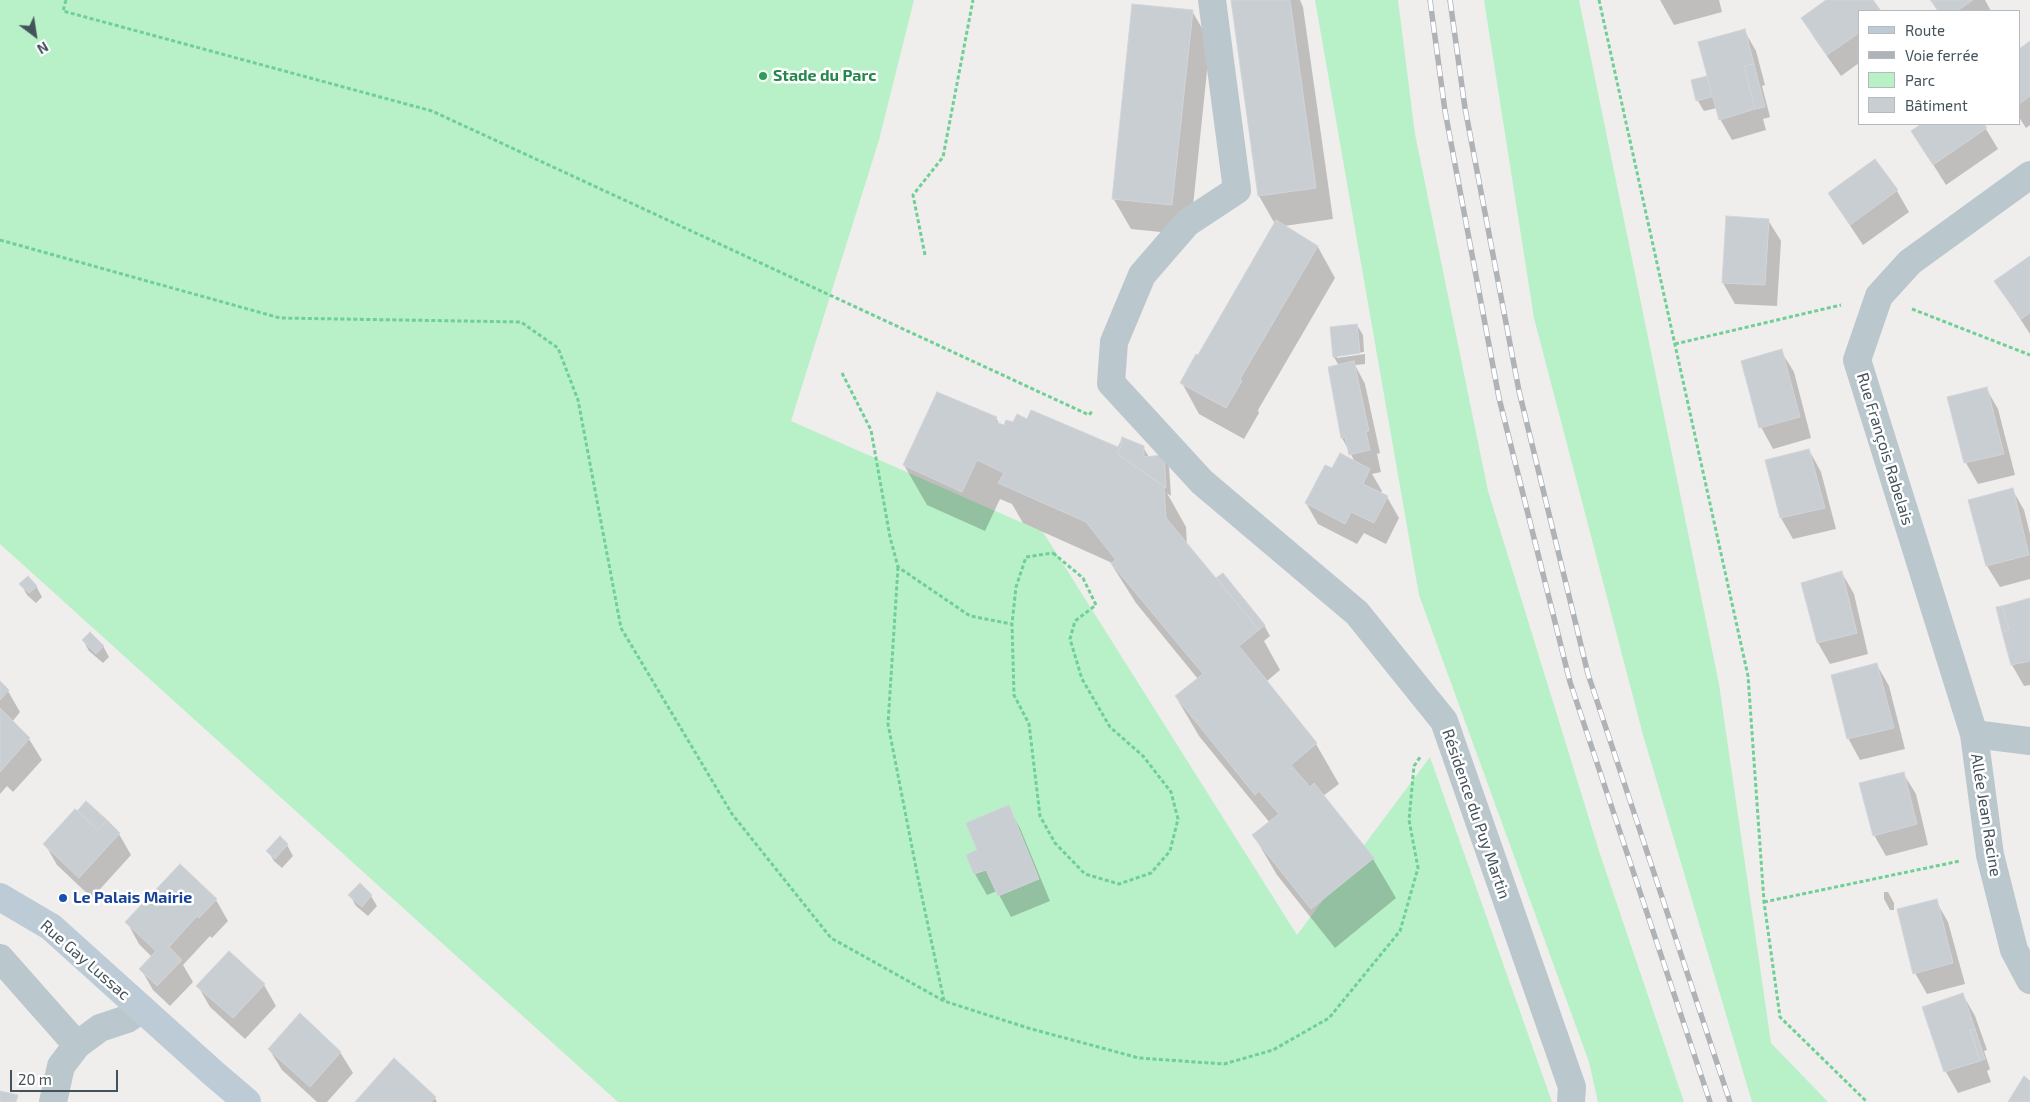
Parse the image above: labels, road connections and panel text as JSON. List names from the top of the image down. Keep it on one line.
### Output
{"streets":{"street":["Rue François Rabelais","Résidence du Puy Martin","Allée Jean Racine","Rue Gay Lussac"]},"crossings":[["Rue François Rabelais","Allée Jean Racine"]],"places":["Stade du Parc","Le Palais Mairie"],"legend":["Route","Voie ferrée","Parc","Bâtiment"],"scale_bar":"20 m","north":"bottom right"}
